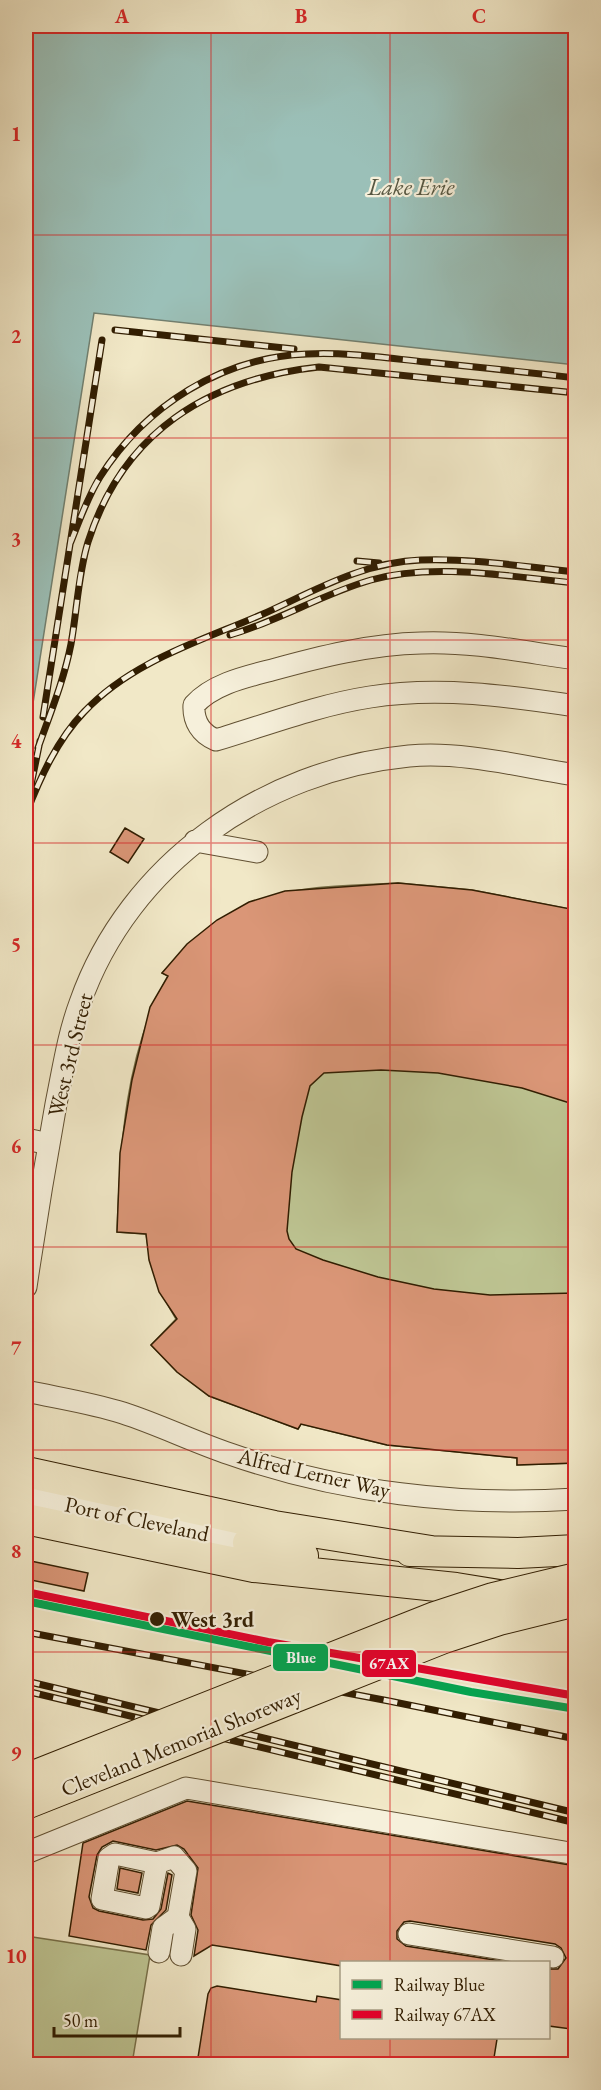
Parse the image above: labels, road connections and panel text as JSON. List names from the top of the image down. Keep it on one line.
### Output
{"streets":{"highway":["Cleveland Memorial Shoreway"],"street":["West 3rd Street","Alfred Lerner Way","Port of Cleveland"]},"water":["Lake Erie"],"places":["West 3rd"],"lines":["rail line 67AX","rail line Blue"],"legend":["Railway Blue","Railway 67AX"],"scale_bar":"50 m","grid":{"columns":["A","B","C"],"rows":["1","2","3","4","5","6","7","8","9","10"]}}
